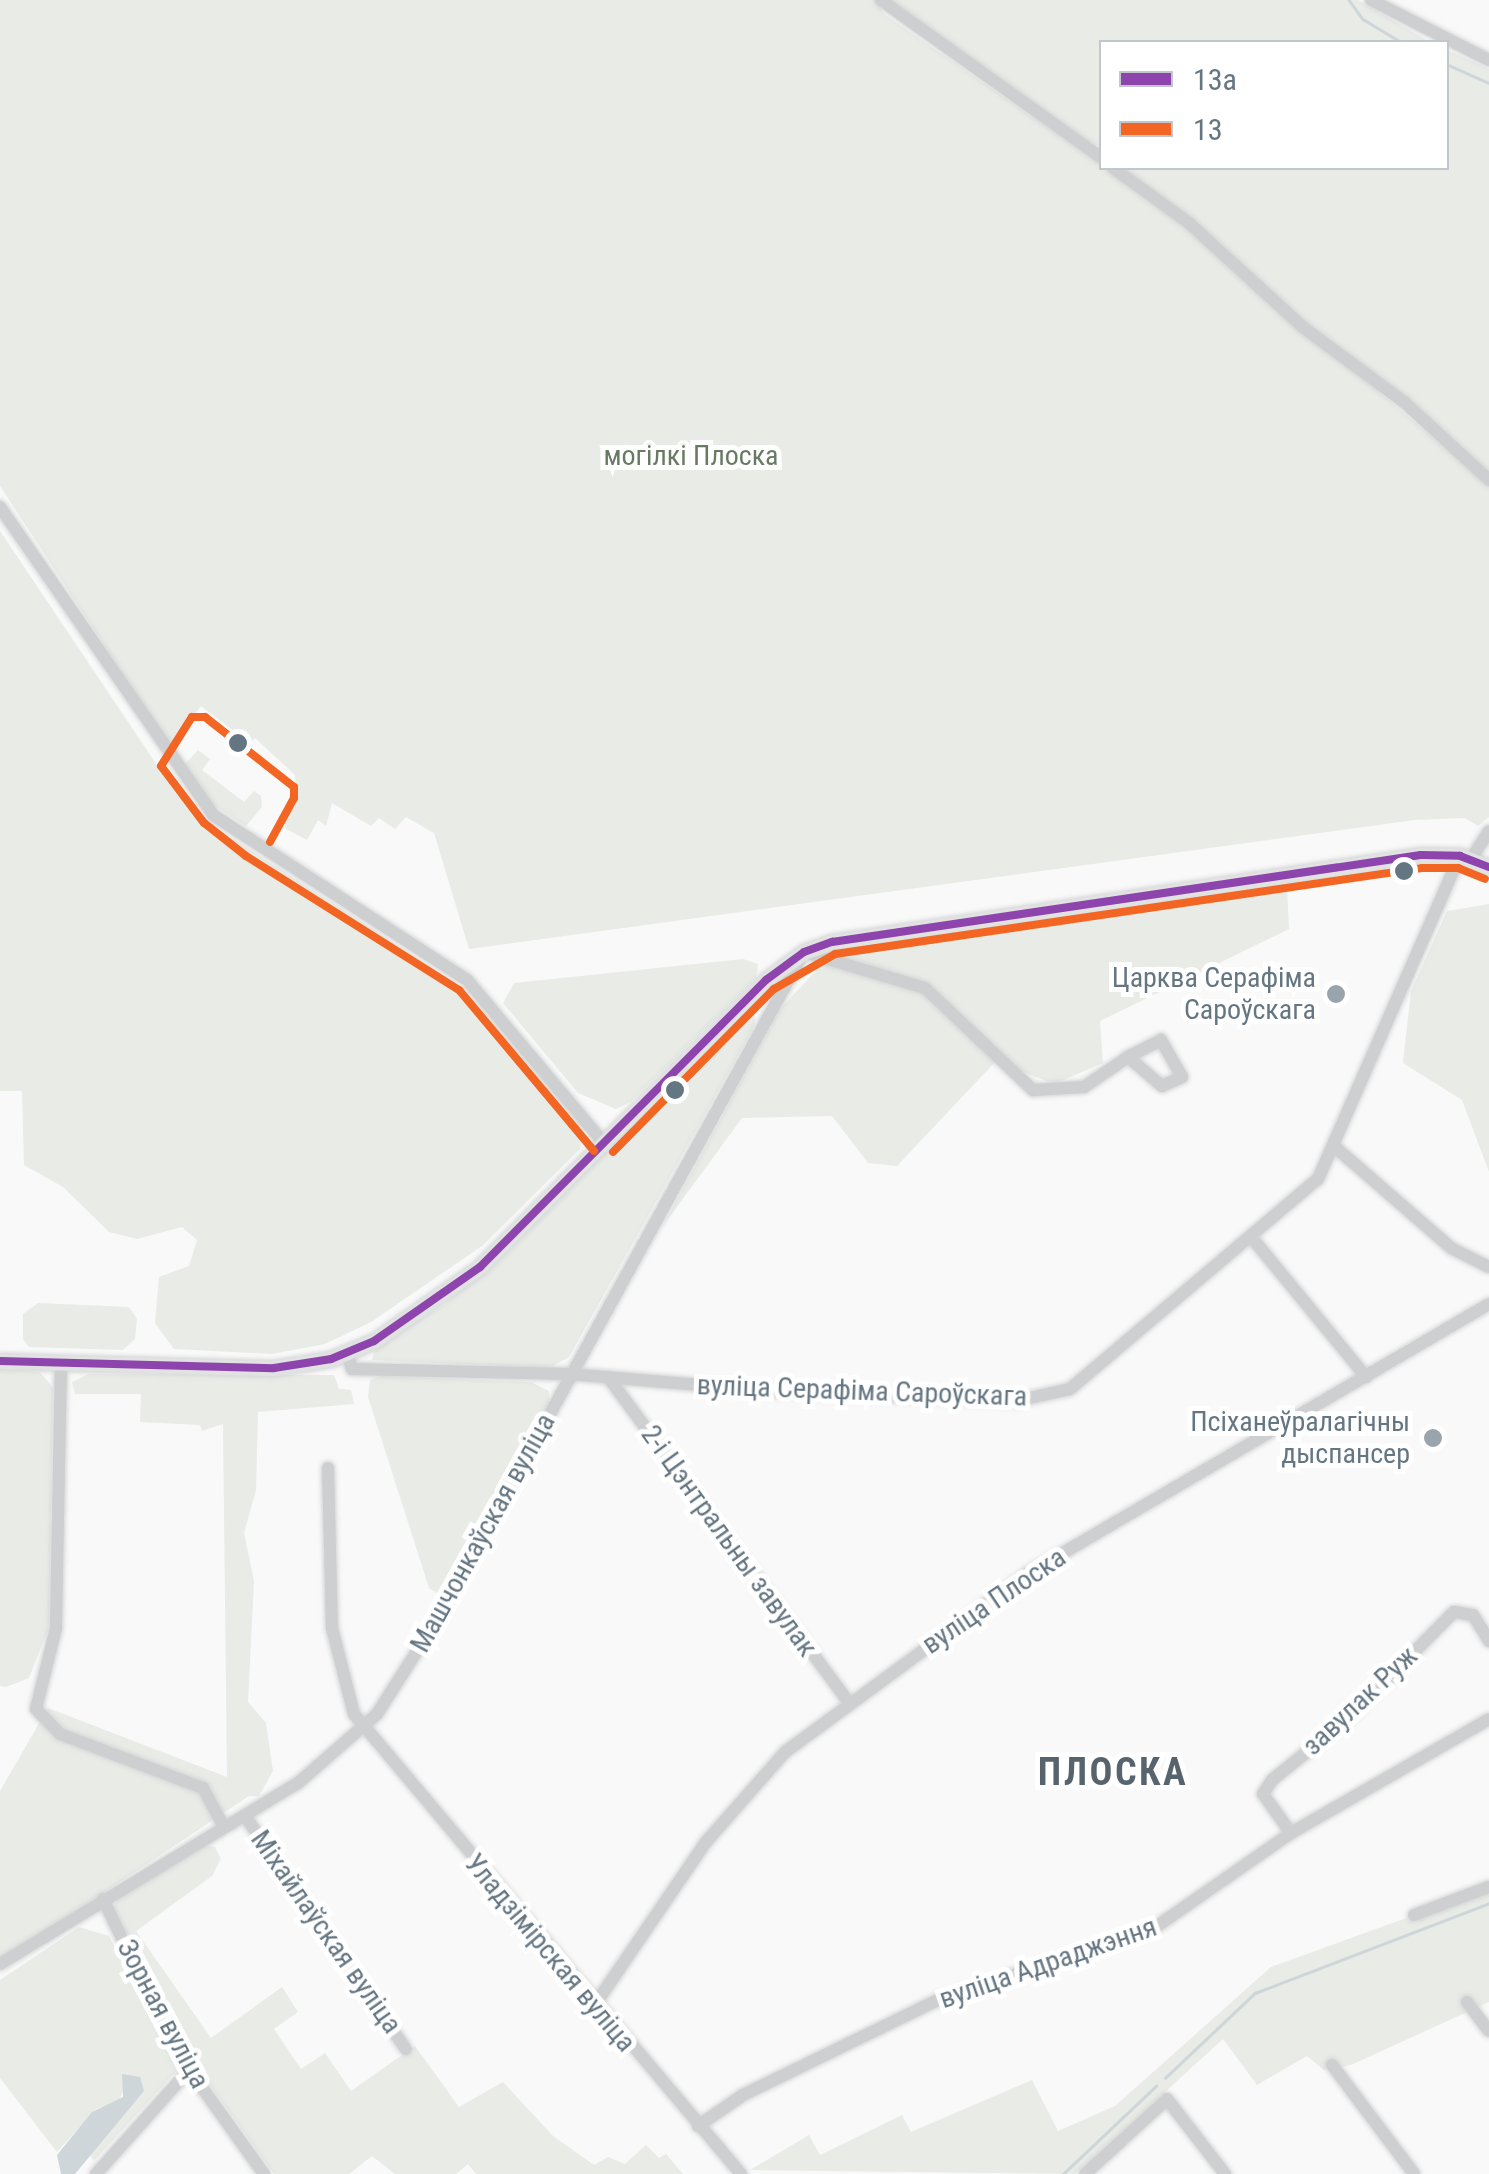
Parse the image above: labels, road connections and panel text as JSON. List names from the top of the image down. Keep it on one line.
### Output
{"streets":{"street":["вуліца Серафіма Сароўскага","Машчонкаўская вуліца","2-і Цэнтральны завулак","вуліца Плоска","завулак Руж","Міхайлаўская вуліца","Уладзімірская вуліца","вуліца Адраджэння","Зорная вуліца"]},"crossings":[["вуліца Серафіма Сароўскага","Машчонкаўская вуліца"],["вуліца Серафіма Сароўскага","2-і Цэнтральны завулак"],["Машчонкаўская вуліца","Міхайлаўская вуліца"],["Машчонкаўская вуліца","Уладзімірская вуліца"],["Машчонкаўская вуліца","Зорная вуліца"],["2-і Цэнтральны завулак","вуліца Плоска"],["вуліца Плоска","Уладзімірская вуліца"],["завулак Руж","вуліца Адраджэння"],["Уладзімірская вуліца","вуліца Адраджэння"]],"districts":["ПЛОСКА"],"parks":["могілкі Плоска"],"places":["Царква Серафіма Сароўскага","Псіханеўралагічны дыспансер"],"lines":["transit line 13","transit line 13а"],"legend":["13а","13"]}
